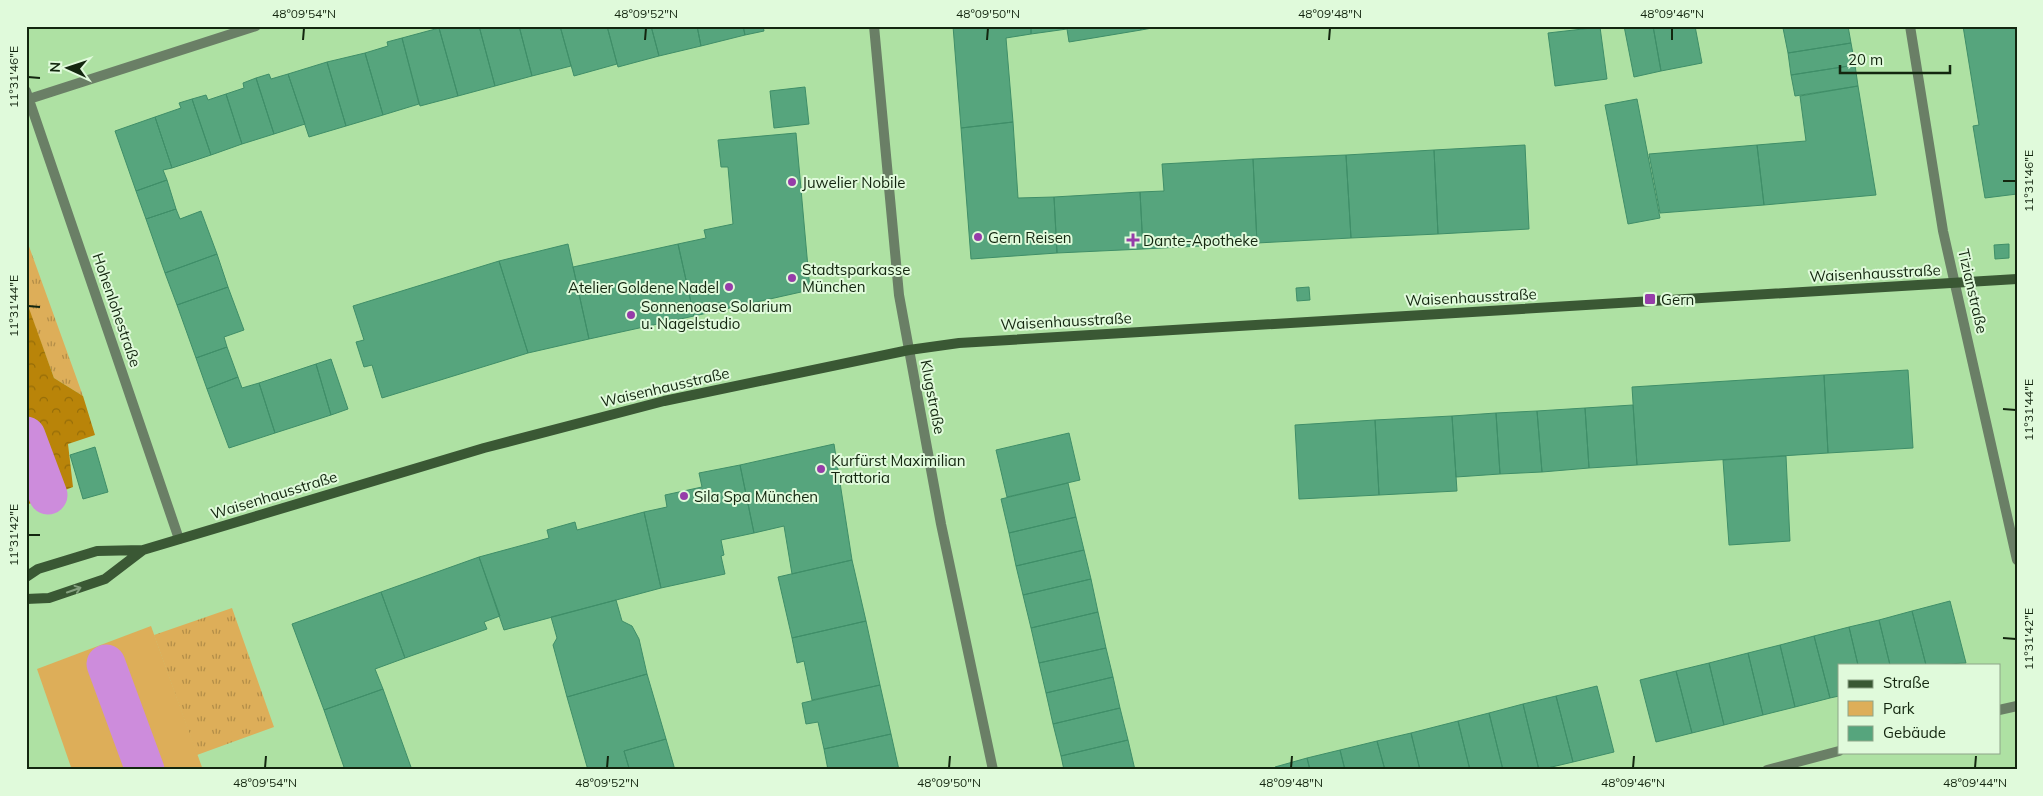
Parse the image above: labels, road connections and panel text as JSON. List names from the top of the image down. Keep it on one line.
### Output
{"streets":{"street":["Waisenhausstraße","Tizianstraße","Hohenlohestraße","Klugstraße"]},"crossings":[["Waisenhausstraße","Tizianstraße"],["Waisenhausstraße","Hohenlohestraße"],["Waisenhausstraße","Klugstraße"]],"places":{"other":["Juwelier Nobile","Gern Reisen","Stadtsparkasse München","Atelier Goldene Nadel","Sonnenoase Solarium u. Nagelstudio","Kurfürst Maximilian Trattoria","Sila Spa München"],"health":["Dante-Apotheke"],"transit":["Gern"]},"legend":["Straße","Park","Gebäude"],"scale_bar":"20 m","north":"left","coordinates":["48°09'54\"N","48°09'52\"N","48°09'50\"N","48°09'48\"N","48°09'46\"N","11°31'46\"E","11°31'44\"E","11°31'42\"E","48°09'44\"N"]}
